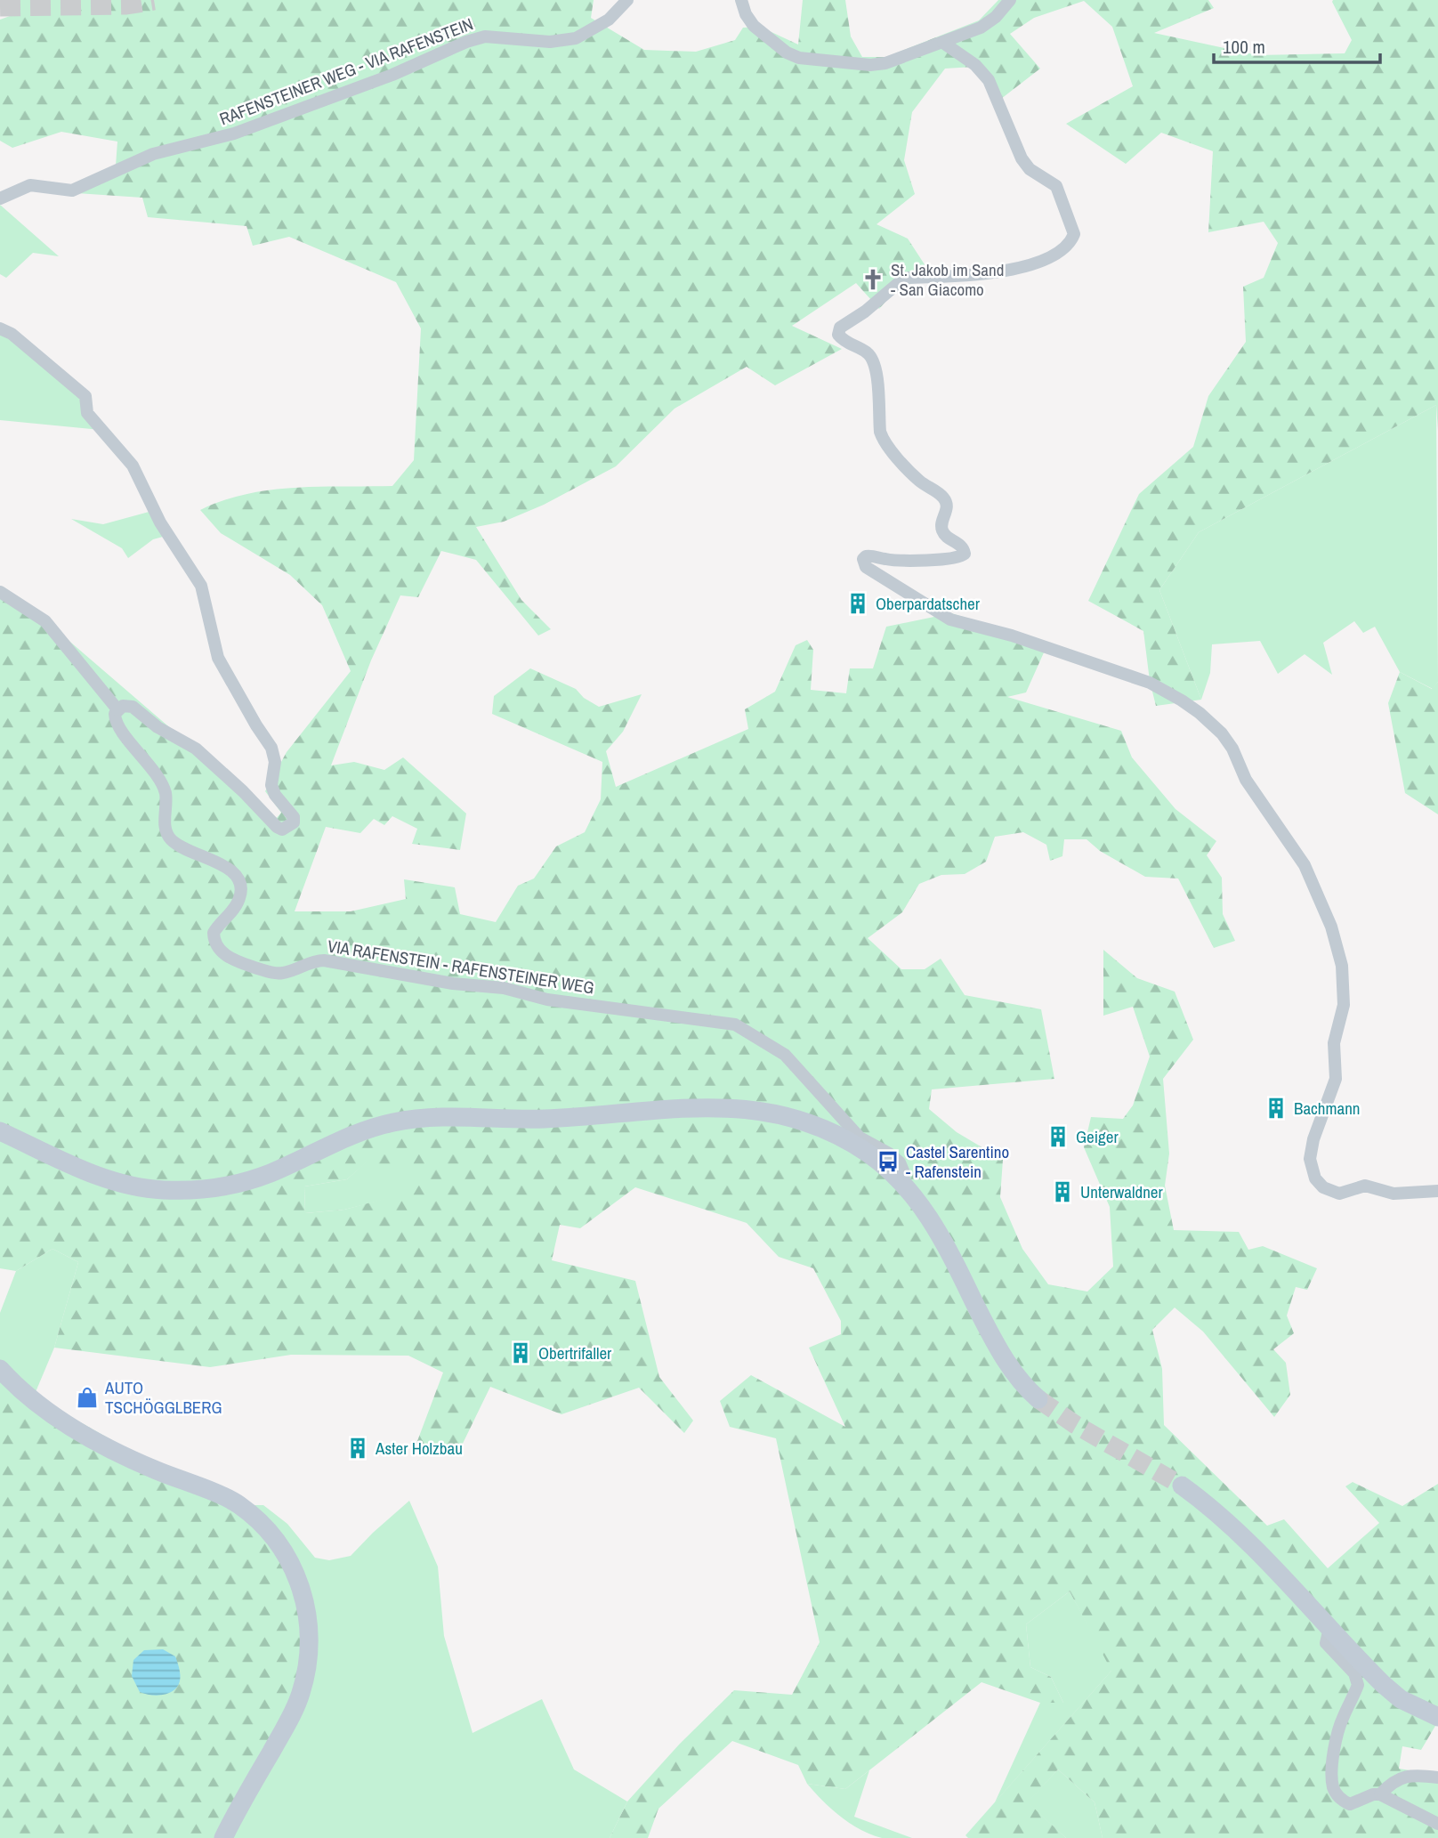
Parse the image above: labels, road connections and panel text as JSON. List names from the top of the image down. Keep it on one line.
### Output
{"streets":{"street":["RAFENSTEINER WEG - VIA RAFENSTEIN","VIA RAFENSTEIN - RAFENSTEINER WEG"]},"places":{"church":["St. Jakob im Sand - San Giacomo"],"building":["Oberpardatscher","Bachmann","Geiger","Unterwaldner","Obertrifaller","Aster Holzbau"],"bus stop":["Castel Sarentino - Rafenstein"],"shop":["AUTO TSCHÖGGLBERG"]},"scale_bar":"100 m"}
